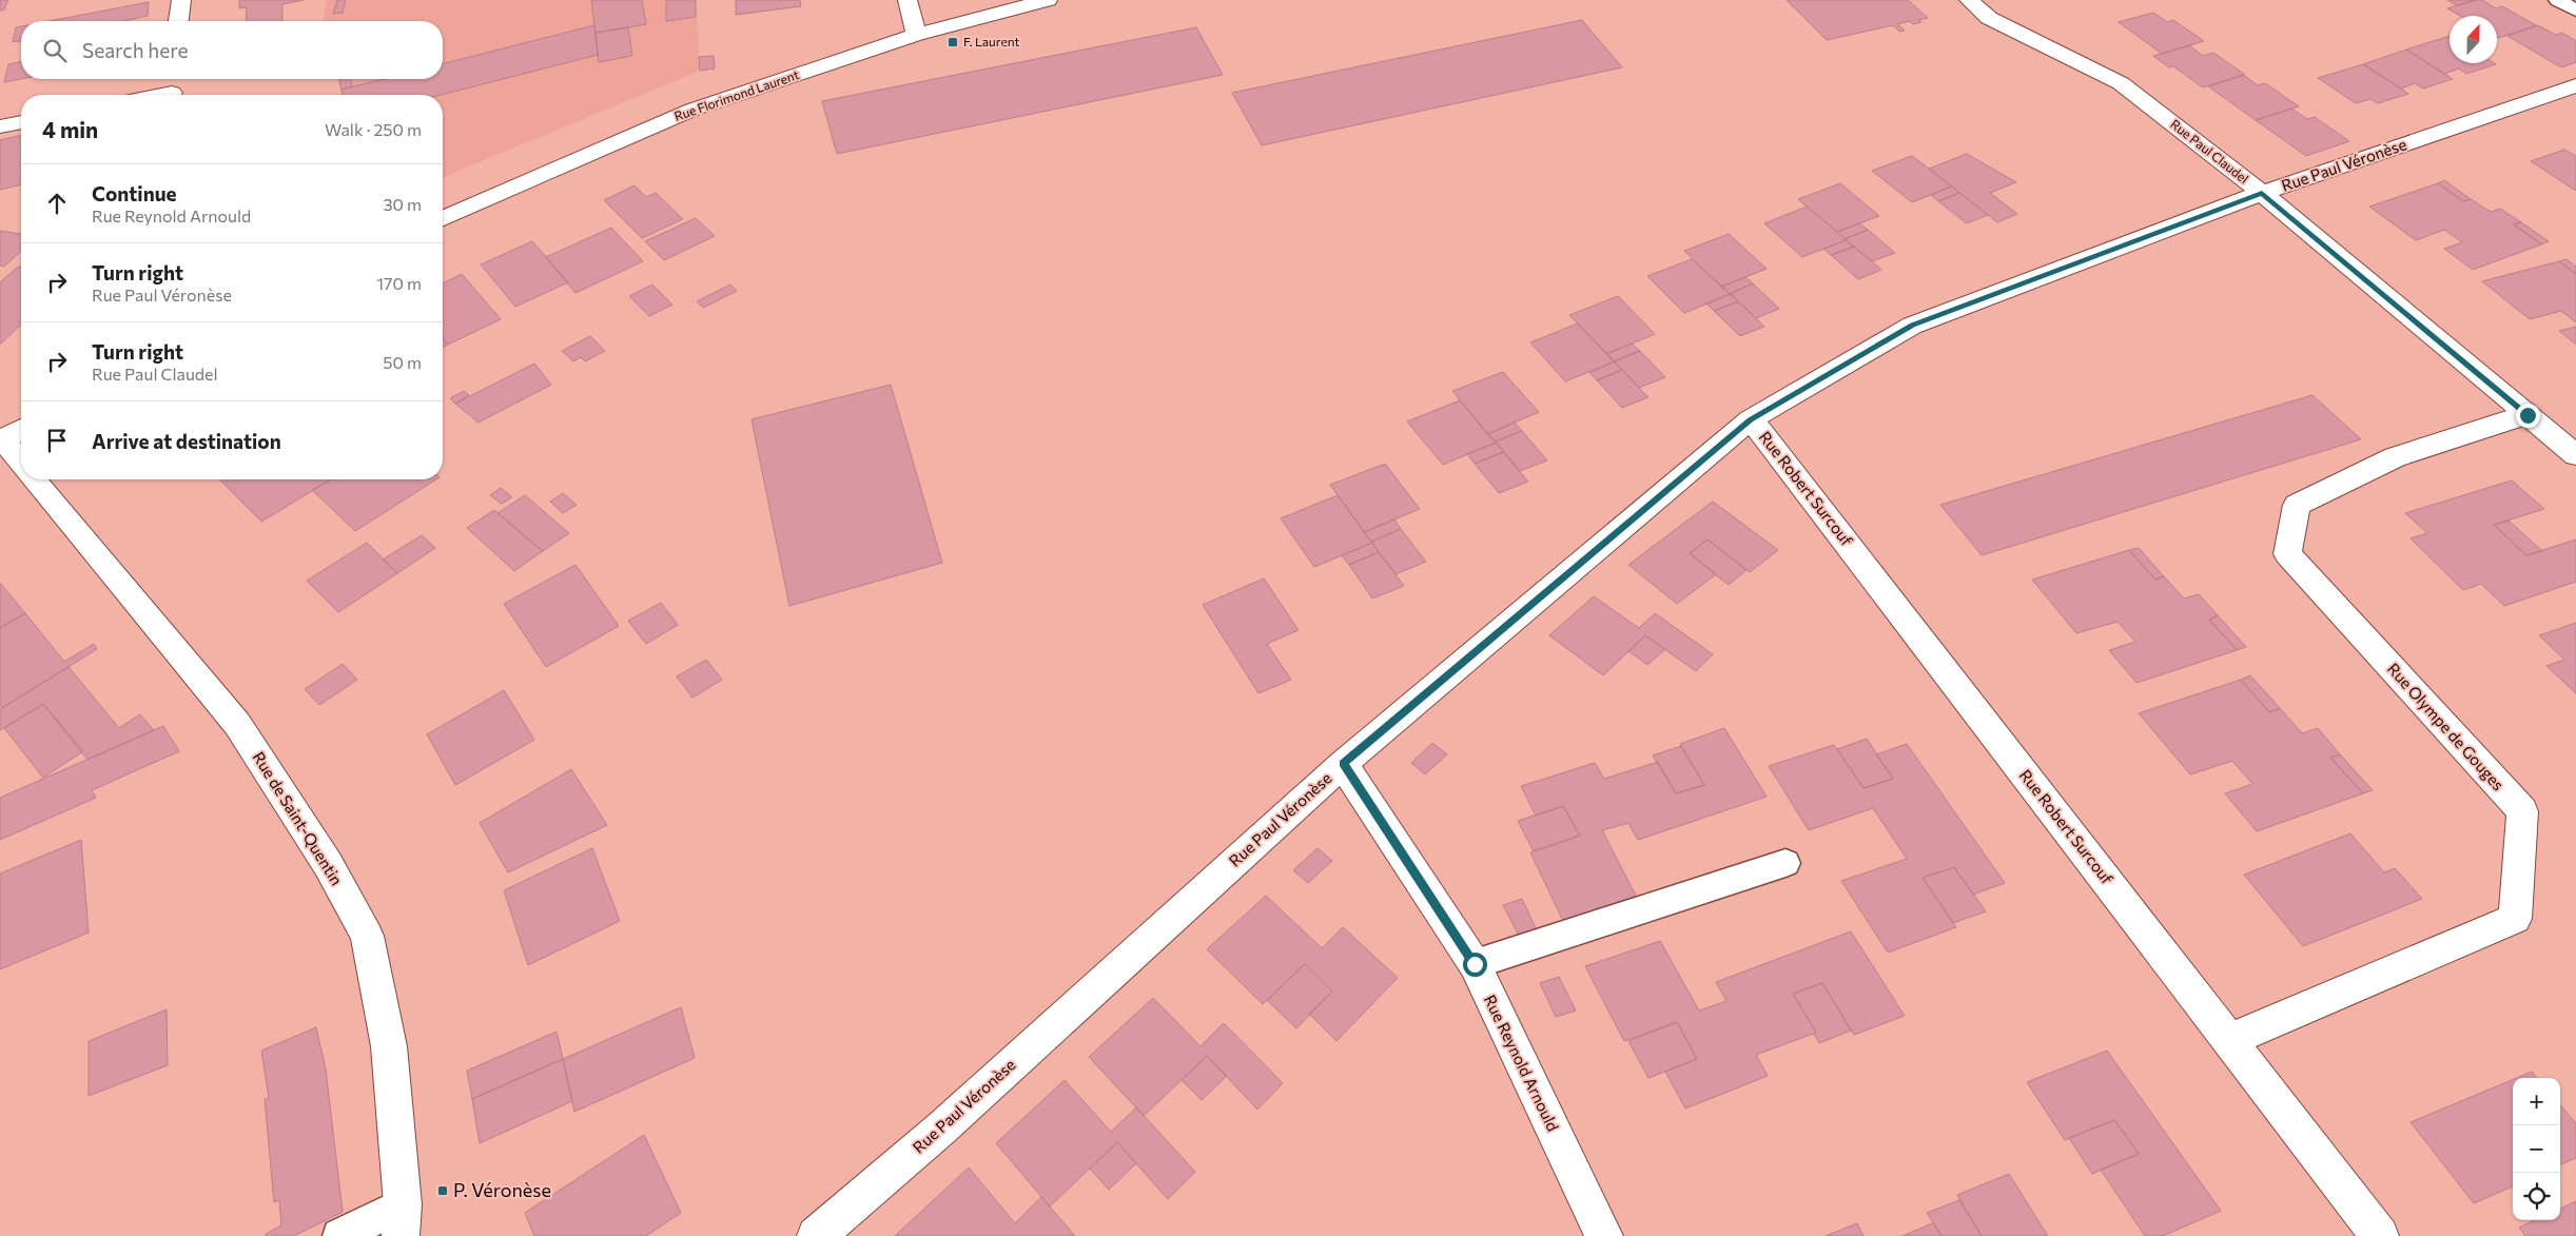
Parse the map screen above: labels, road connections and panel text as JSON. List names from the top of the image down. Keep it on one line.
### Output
{"streets":{"street":["Rue Florimond Laurent","Rue Paul Claudel","Rue Paul Véronèse","Rue Robert Surcouf","Rue Olympe de Gouges","Rue de Saint-Quentin","Rue Reynold Arnould"]},"crossings":[["Rue Paul Claudel","Rue Paul Véronèse"],["Rue Paul Claudel","Rue Olympe de Gouges"],["Rue Paul Véronèse","Rue Robert Surcouf"],["Rue Paul Véronèse","Rue Reynold Arnould"],["Rue Robert Surcouf","Rue Olympe de Gouges"]],"places":{"transit":["F. Laurent","P. Véronèse"]},"north":"top","page":{"search":"Search here","heading":["4 min","Walk · 250 m"],"list":[["Continue","Rue Reynold Arnould","30 m"],["Turn right","Rue Paul Véronèse","170 m"],["Turn right","Rue Paul Claudel","50 m"],"Arrive at destination"],"map_buttons":["+","−"]}}
